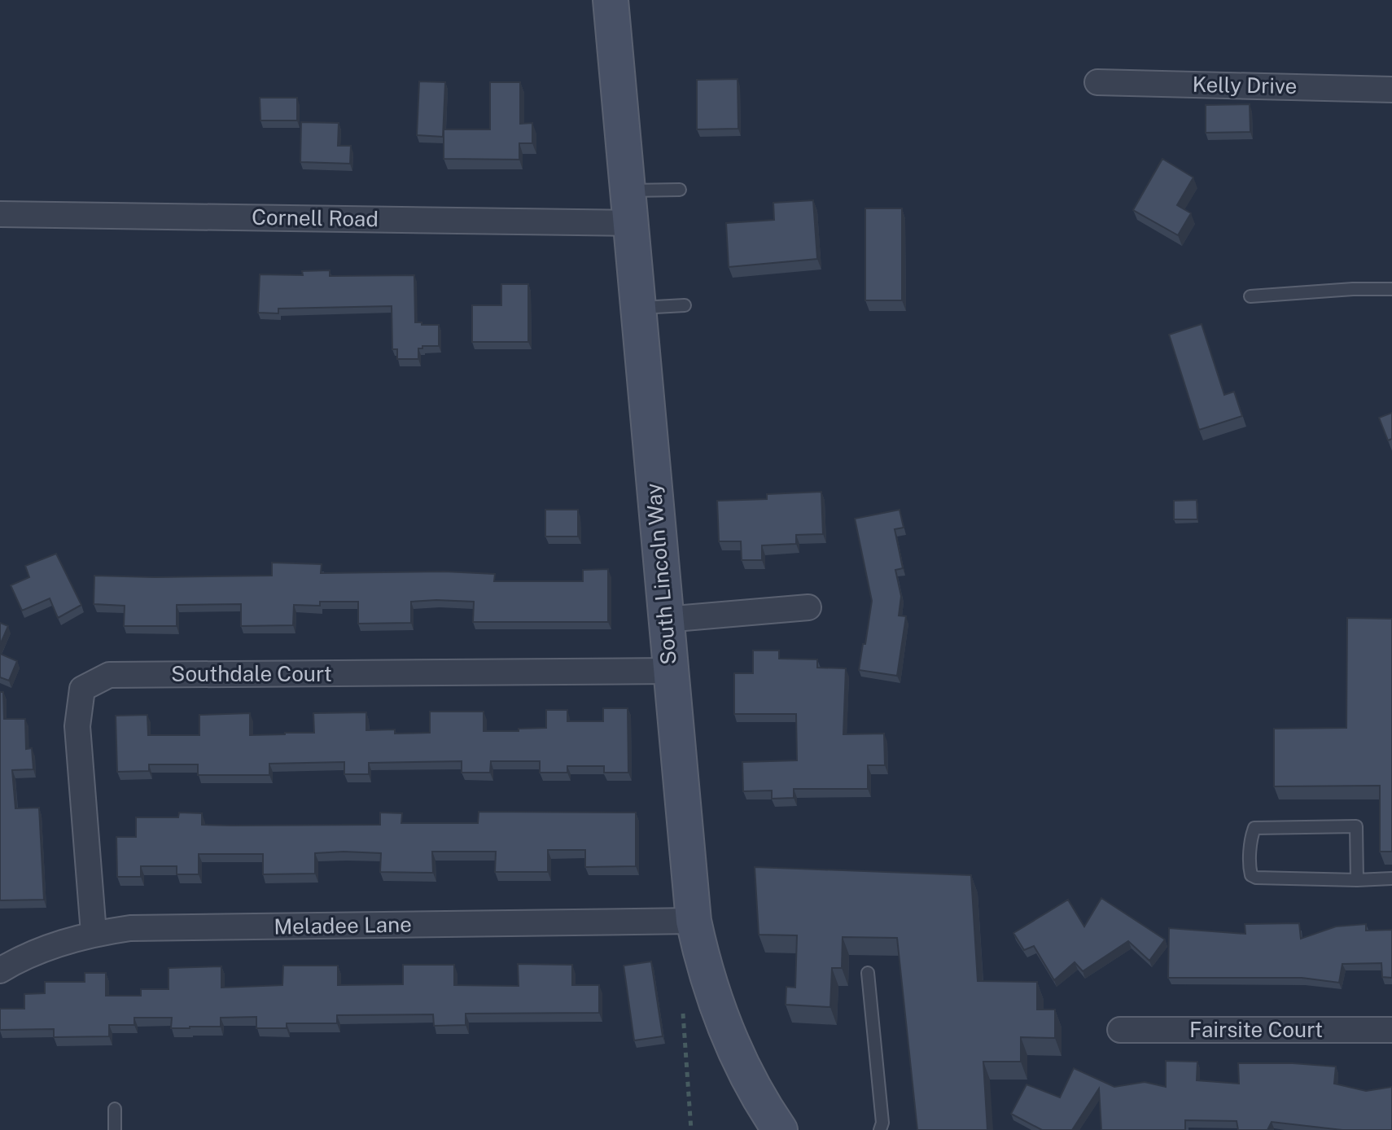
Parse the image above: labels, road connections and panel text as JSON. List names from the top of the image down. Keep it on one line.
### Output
{"streets":{"main road":["South Lincoln Way"],"street":["Kelly Drive","Cornell Road","Southdale Court","Meladee Lane","Fairsite Court"]},"crossings":[["Cornell Road","South Lincoln Way"],["South Lincoln Way","Southdale Court"],["South Lincoln Way","Meladee Lane"],["Southdale Court","Meladee Lane"]]}
